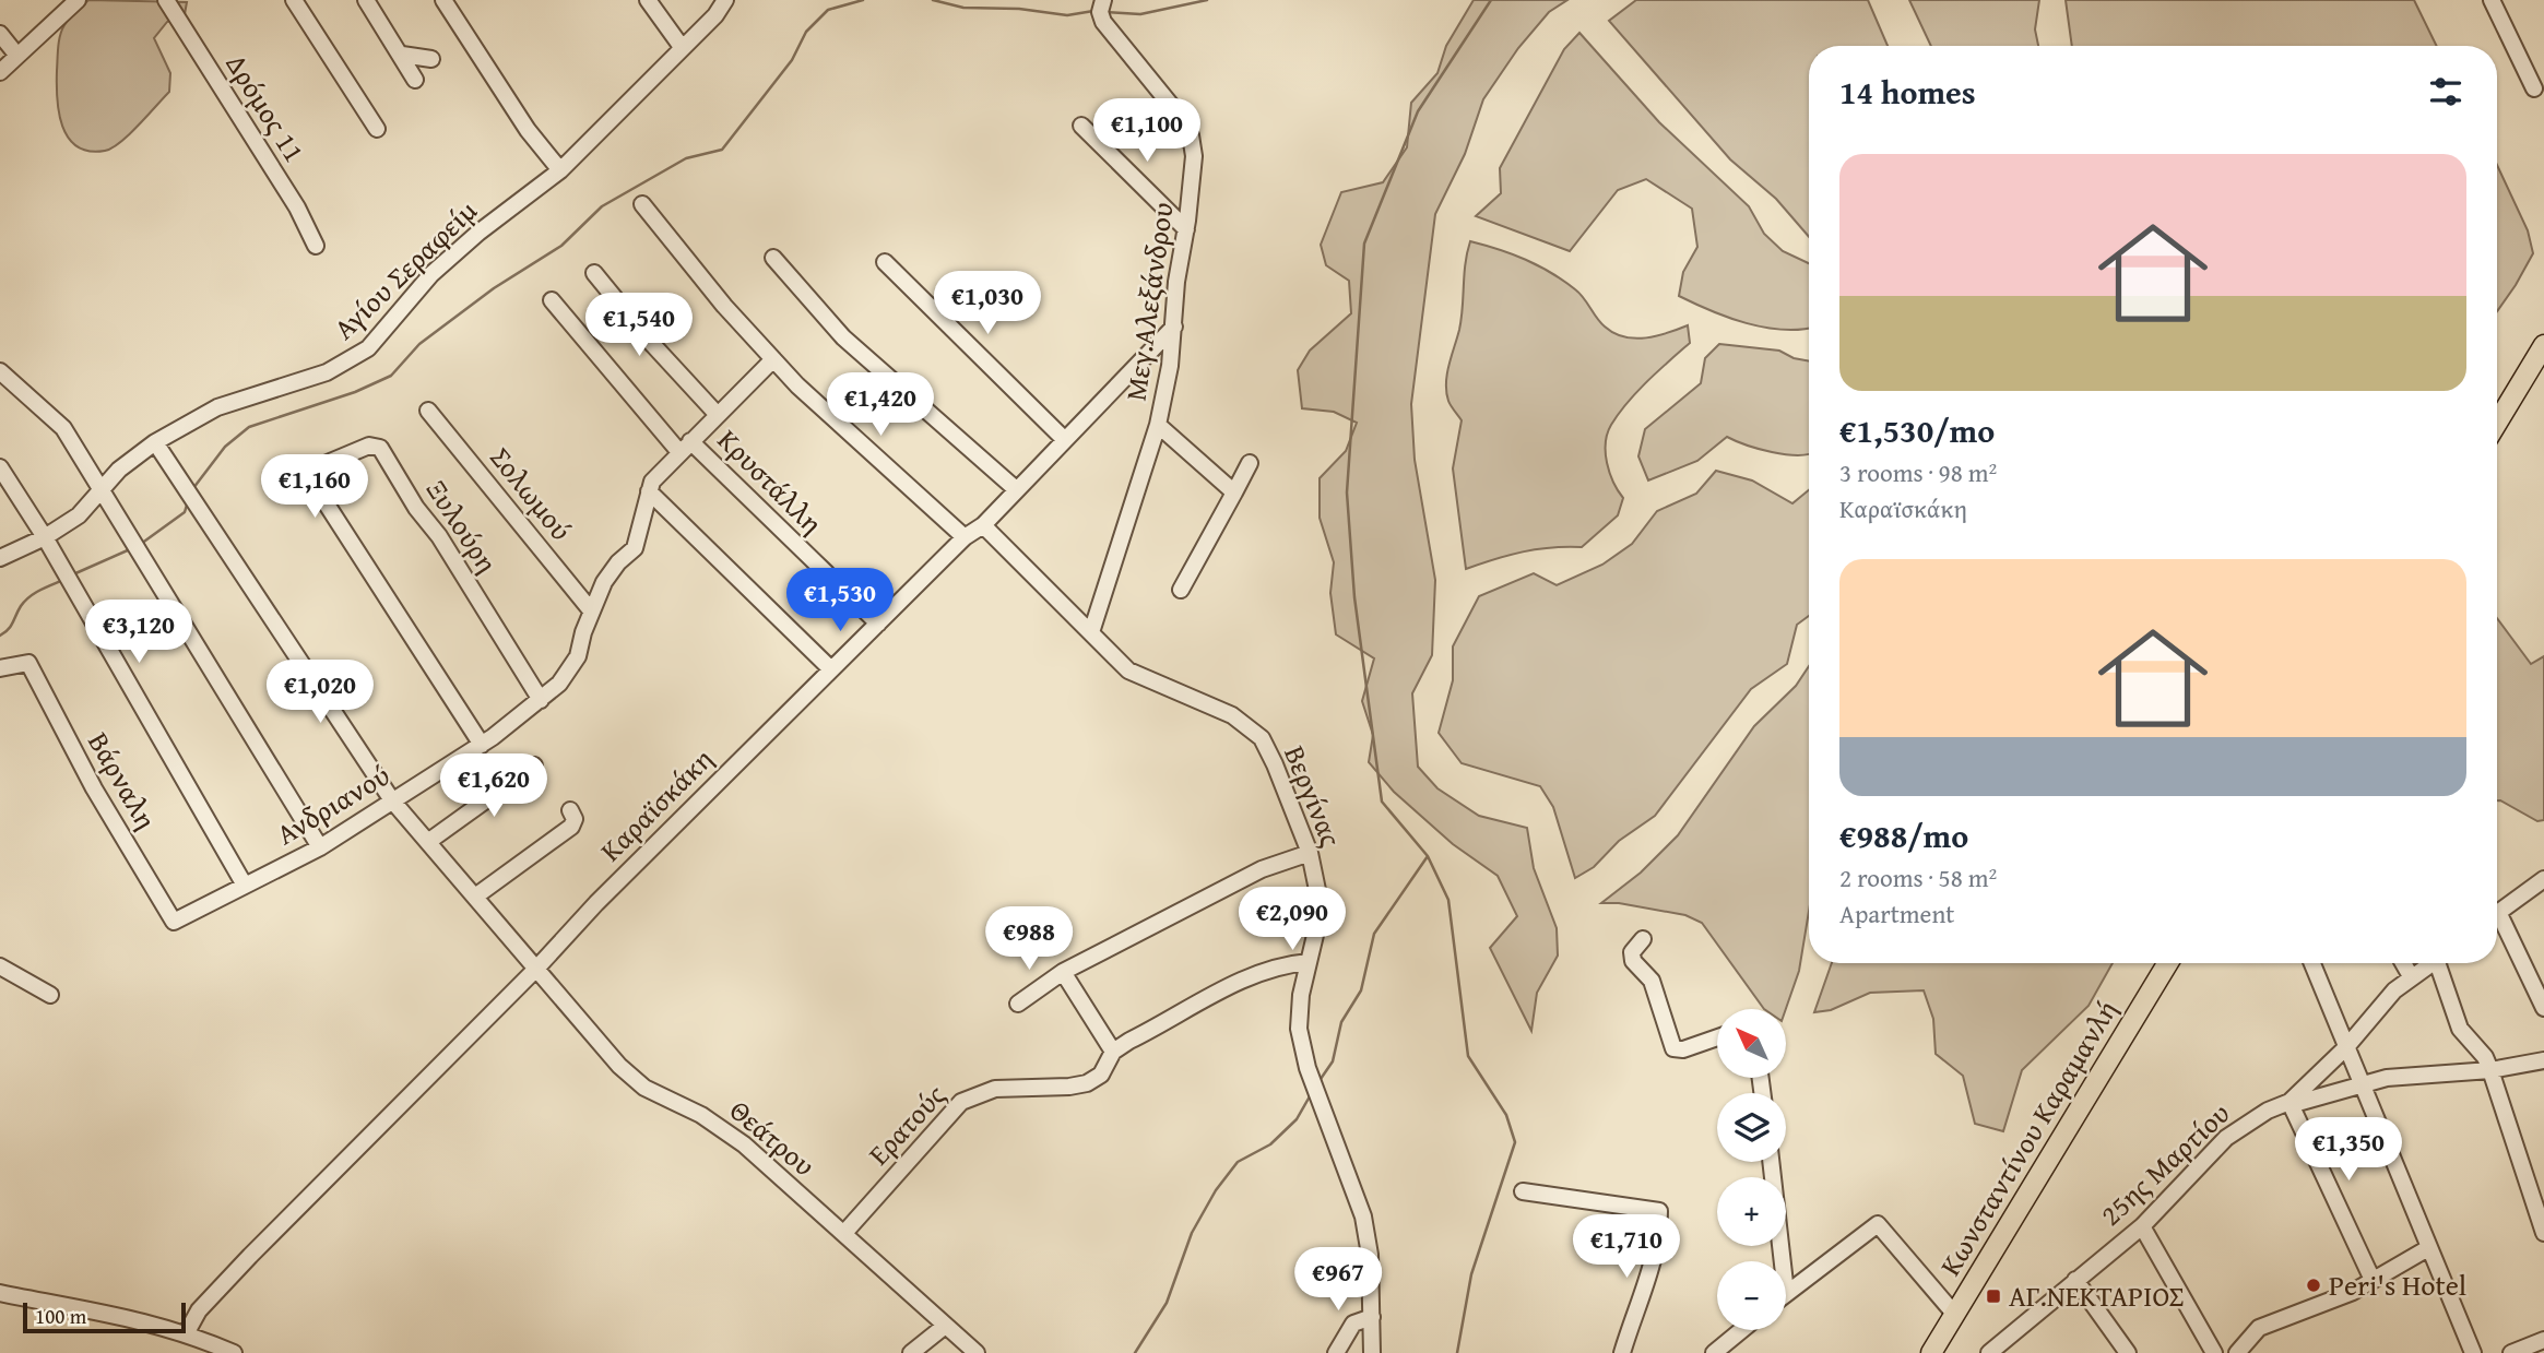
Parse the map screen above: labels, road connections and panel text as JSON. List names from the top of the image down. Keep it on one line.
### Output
{"streets":{"main road":["Κωνσταντίνου Καραμανλή"],"street":["Δρόμος 11","Αγίου Σεραφείμ","Μεγ.Αλεξάνδρου","Κρυστάλλη","Σολωμού","Ξυλούρη","Βάρναλη","Βεργίνας","Ανδριανού","Καραϊσκάκη","Ερατούς","Θεάτρου","25ης Μαρτίου"]},"crossings":[["Αγίου Σεραφείμ","Θεάτρου"],["Μεγ.Αλεξάνδρου","Βεργίνας"],["Μεγ.Αλεξάνδρου","Καραϊσκάκη"],["Κρυστάλλη","Ανδριανού"],["Κρυστάλλη","Καραϊσκάκη"],["Σολωμού","Ανδριανού"],["Ξυλούρη","Ανδριανού"],["Βάρναλη","Ανδριανού"],["Βεργίνας","Καραϊσκάκη"],["Βεργίνας","Ερατούς"],["Ανδριανού","Θεάτρου"],["Καραϊσκάκη","Θεάτρου"],["Ερατούς","Θεάτρου"]],"places":{"other":["Peri's Hotel"],"transit":["ΑΓ.ΝΕΚΤΑΡΙΟΣ"]},"scale_bar":"100 m","north":"top left","page":{"heading":"14 homes","price":["€1,100","€1,030","€1,540","€1,420","€1,160","€1,530","€3,120","€1,020","€1,620","€2,090","€988","€1,350","€1,710","€967"],"list":[{"name":"€1,530/mo","note":"3 rooms · 98 m² · Καραϊσκάκη"},{"name":"€988/mo","note":"2 rooms · 58 m² · Apartment"}],"map_buttons":["+","−"],"scale":"100 m"}}
